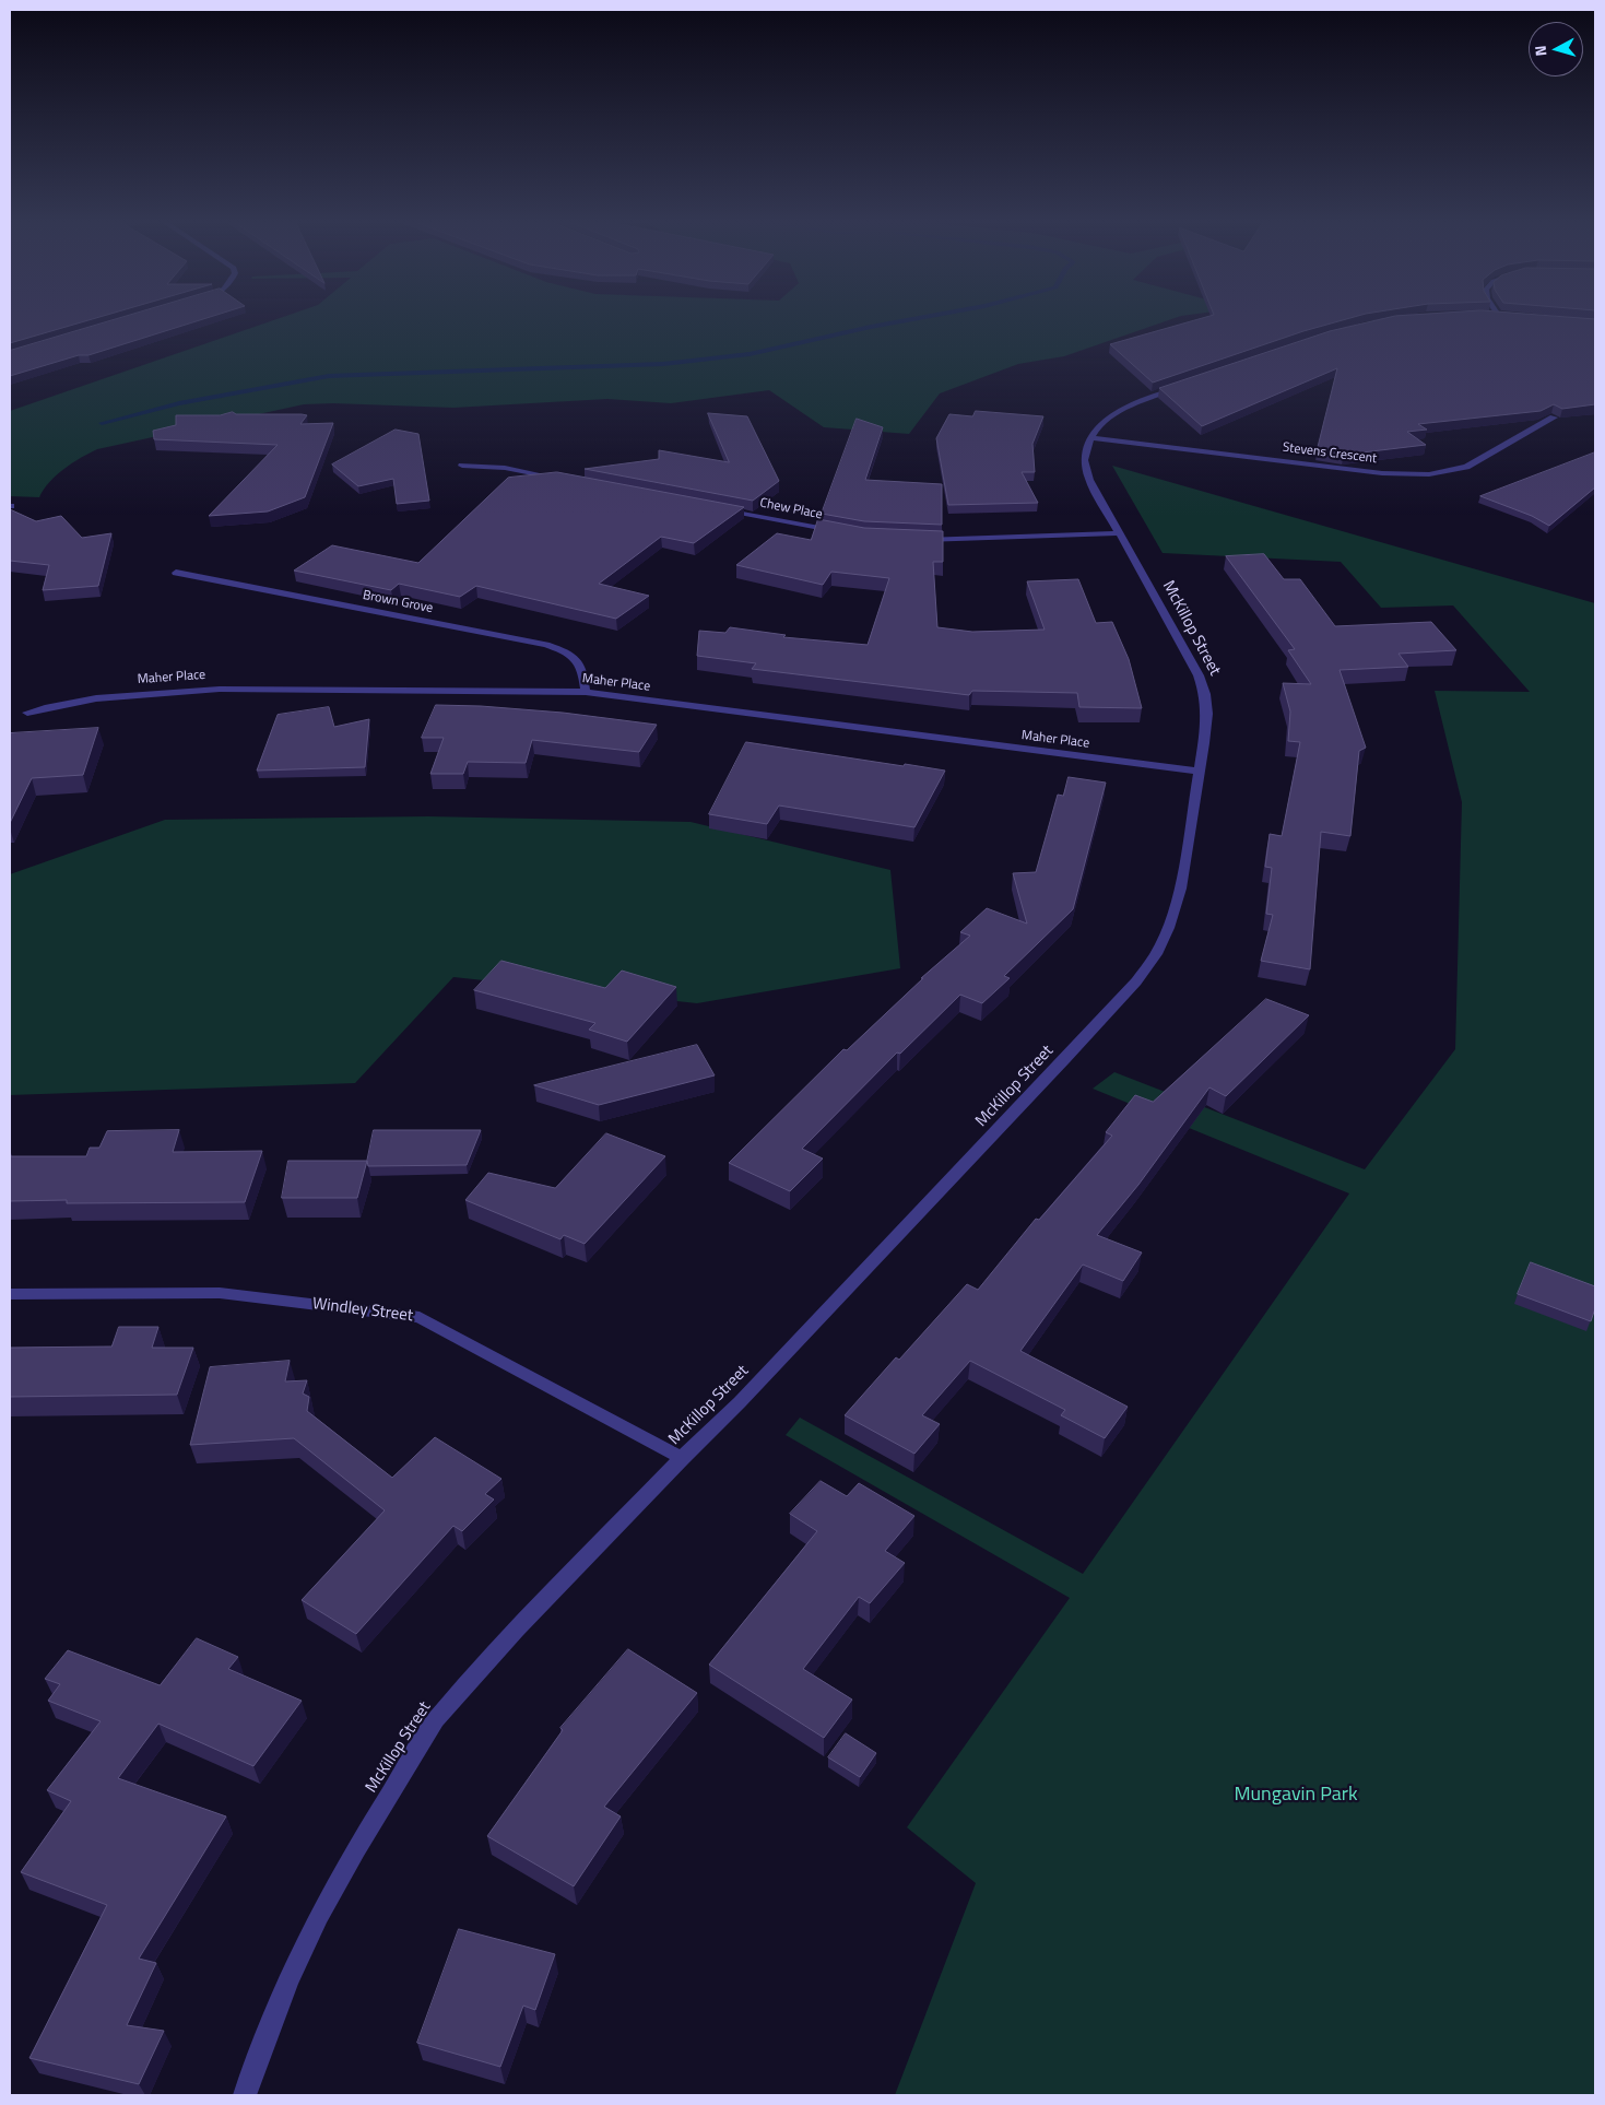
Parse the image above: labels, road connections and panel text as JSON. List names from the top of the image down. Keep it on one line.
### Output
{"streets":{"street":["Stevens Crescent","Chew Place","Brown Grove","McKillop Street","Maher Place","Windley Street"]},"crossings":[["Stevens Crescent","McKillop Street"],["Brown Grove","Maher Place"],["McKillop Street","Maher Place"],["McKillop Street","Windley Street"]],"parks":["Mungavin Park"],"north":"left"}
